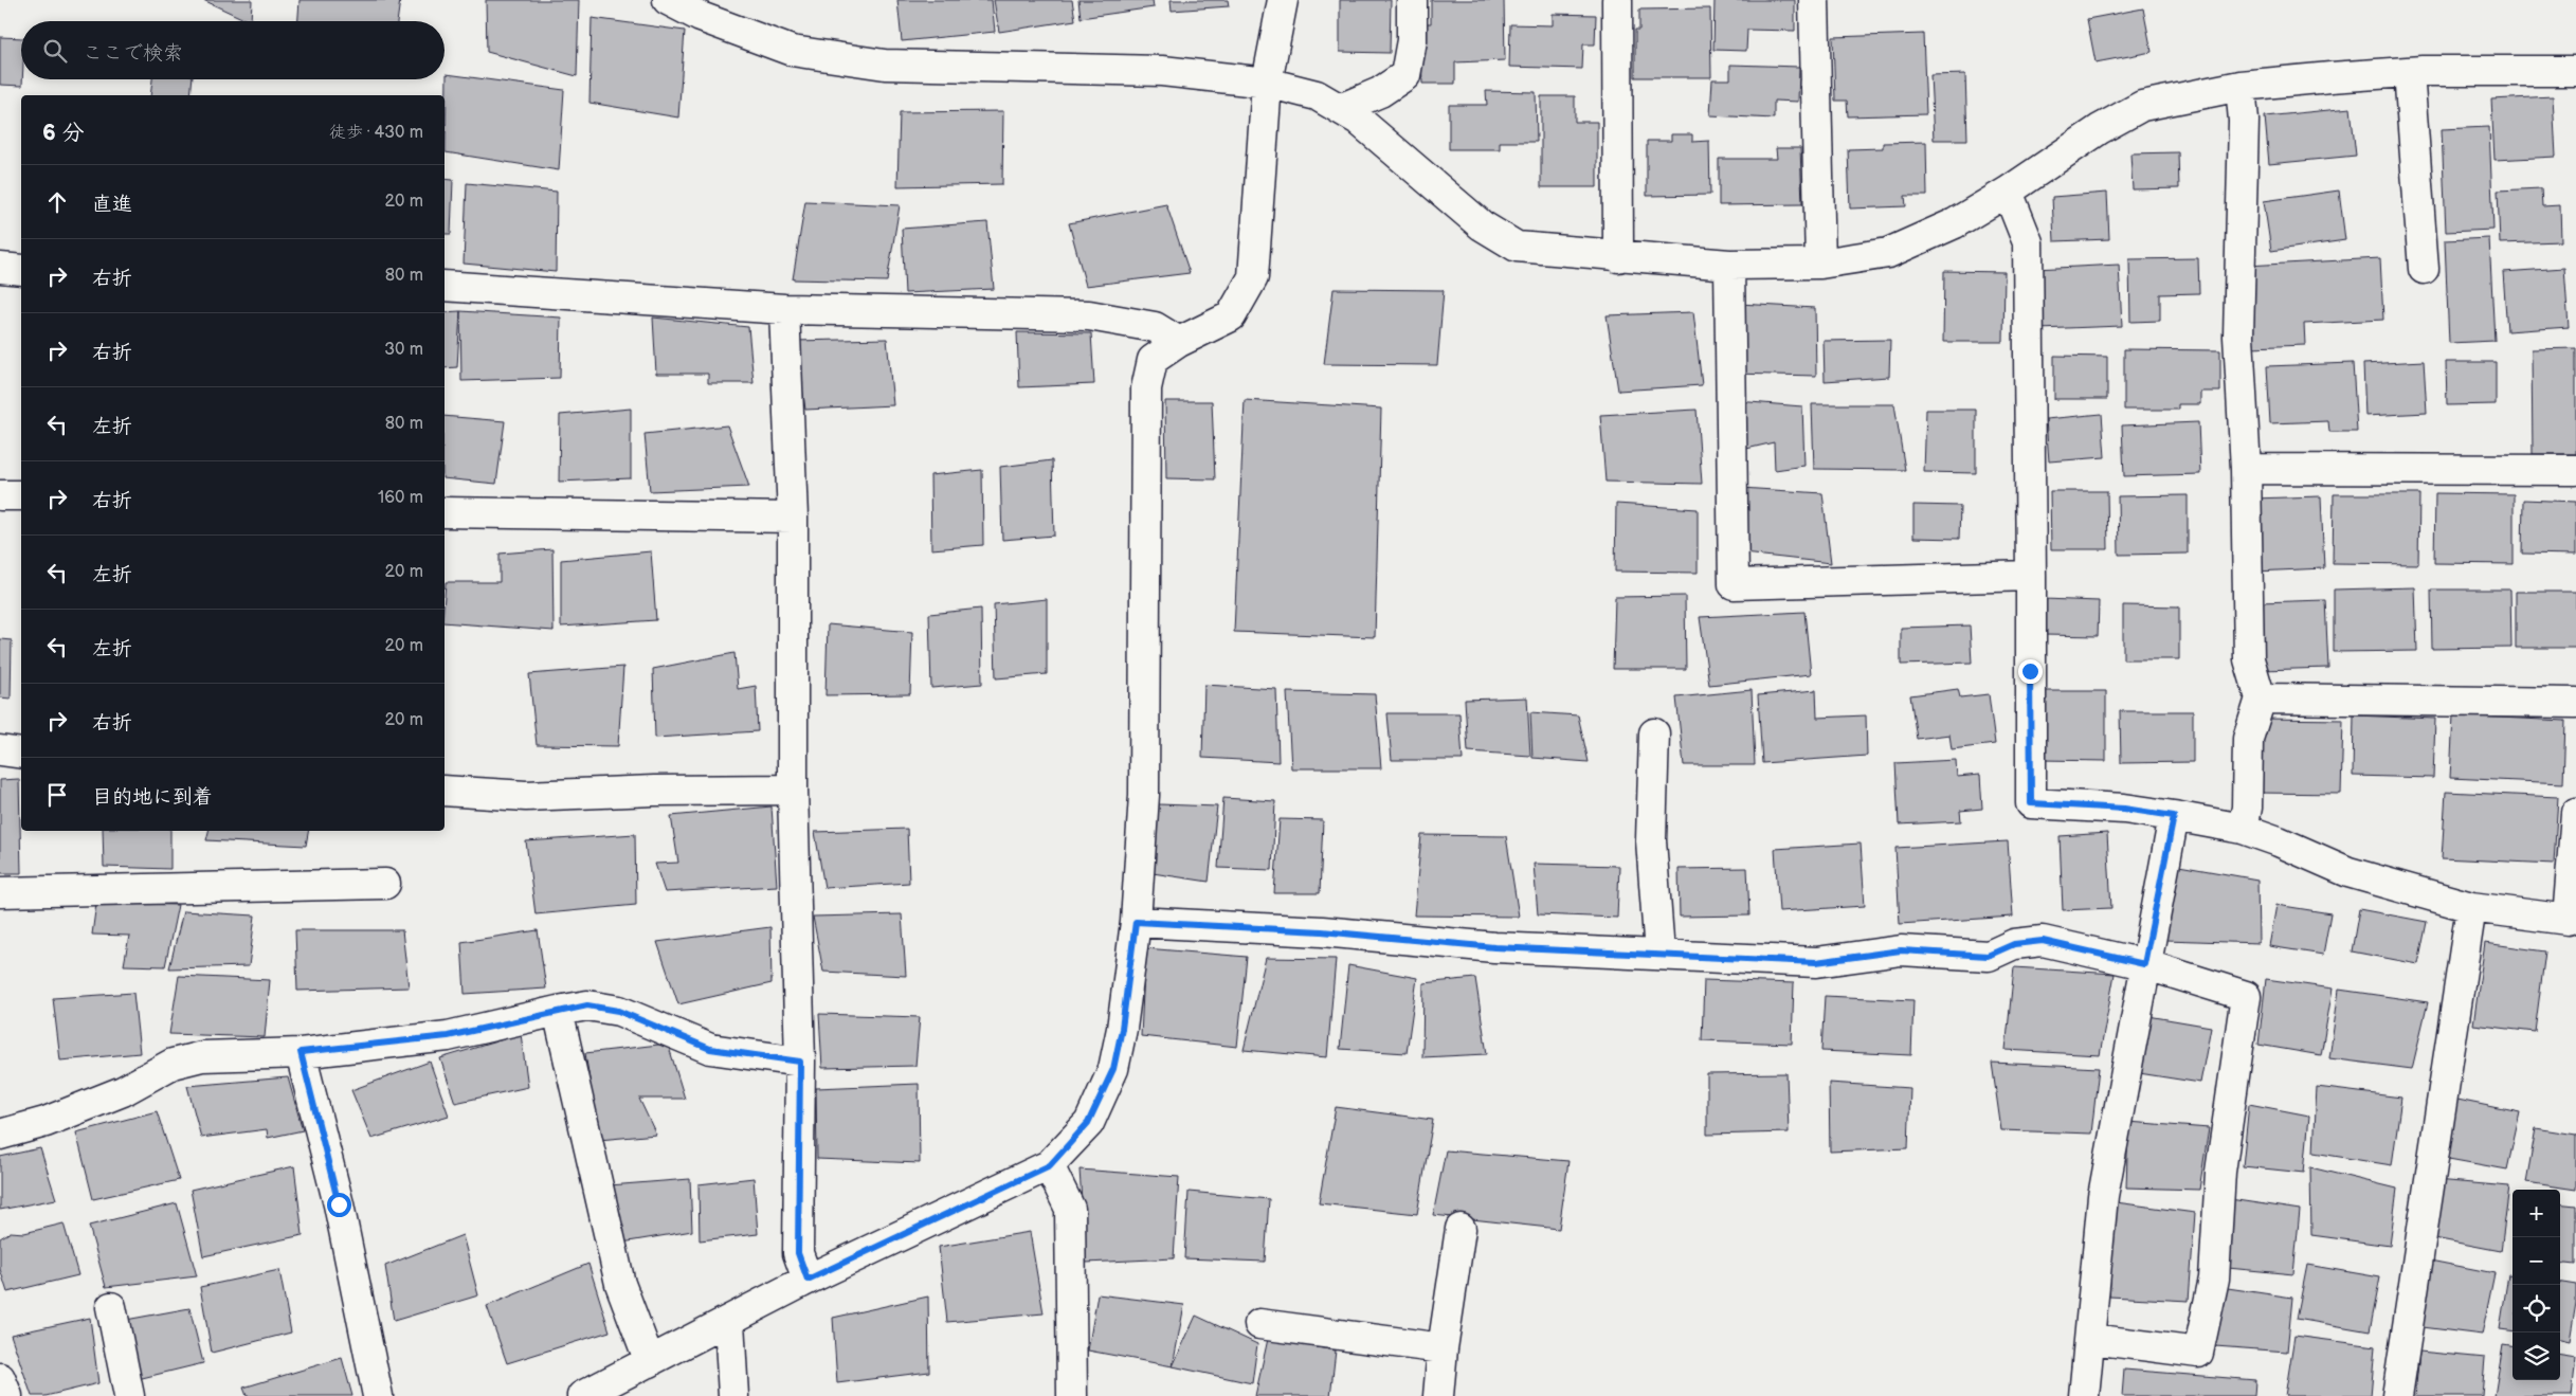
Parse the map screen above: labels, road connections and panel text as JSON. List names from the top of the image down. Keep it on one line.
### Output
{"page":{"search":"ここで検索","heading":["6 分","徒歩 · 430 m"],"list":[["直進","20 m"],["右折","80 m"],["右折","30 m"],["左折","80 m"],["右折","160 m"],["左折","20 m"],["左折","20 m"],["右折","20 m"],"目的地に到着"],"map_buttons":["+","−"]}}
